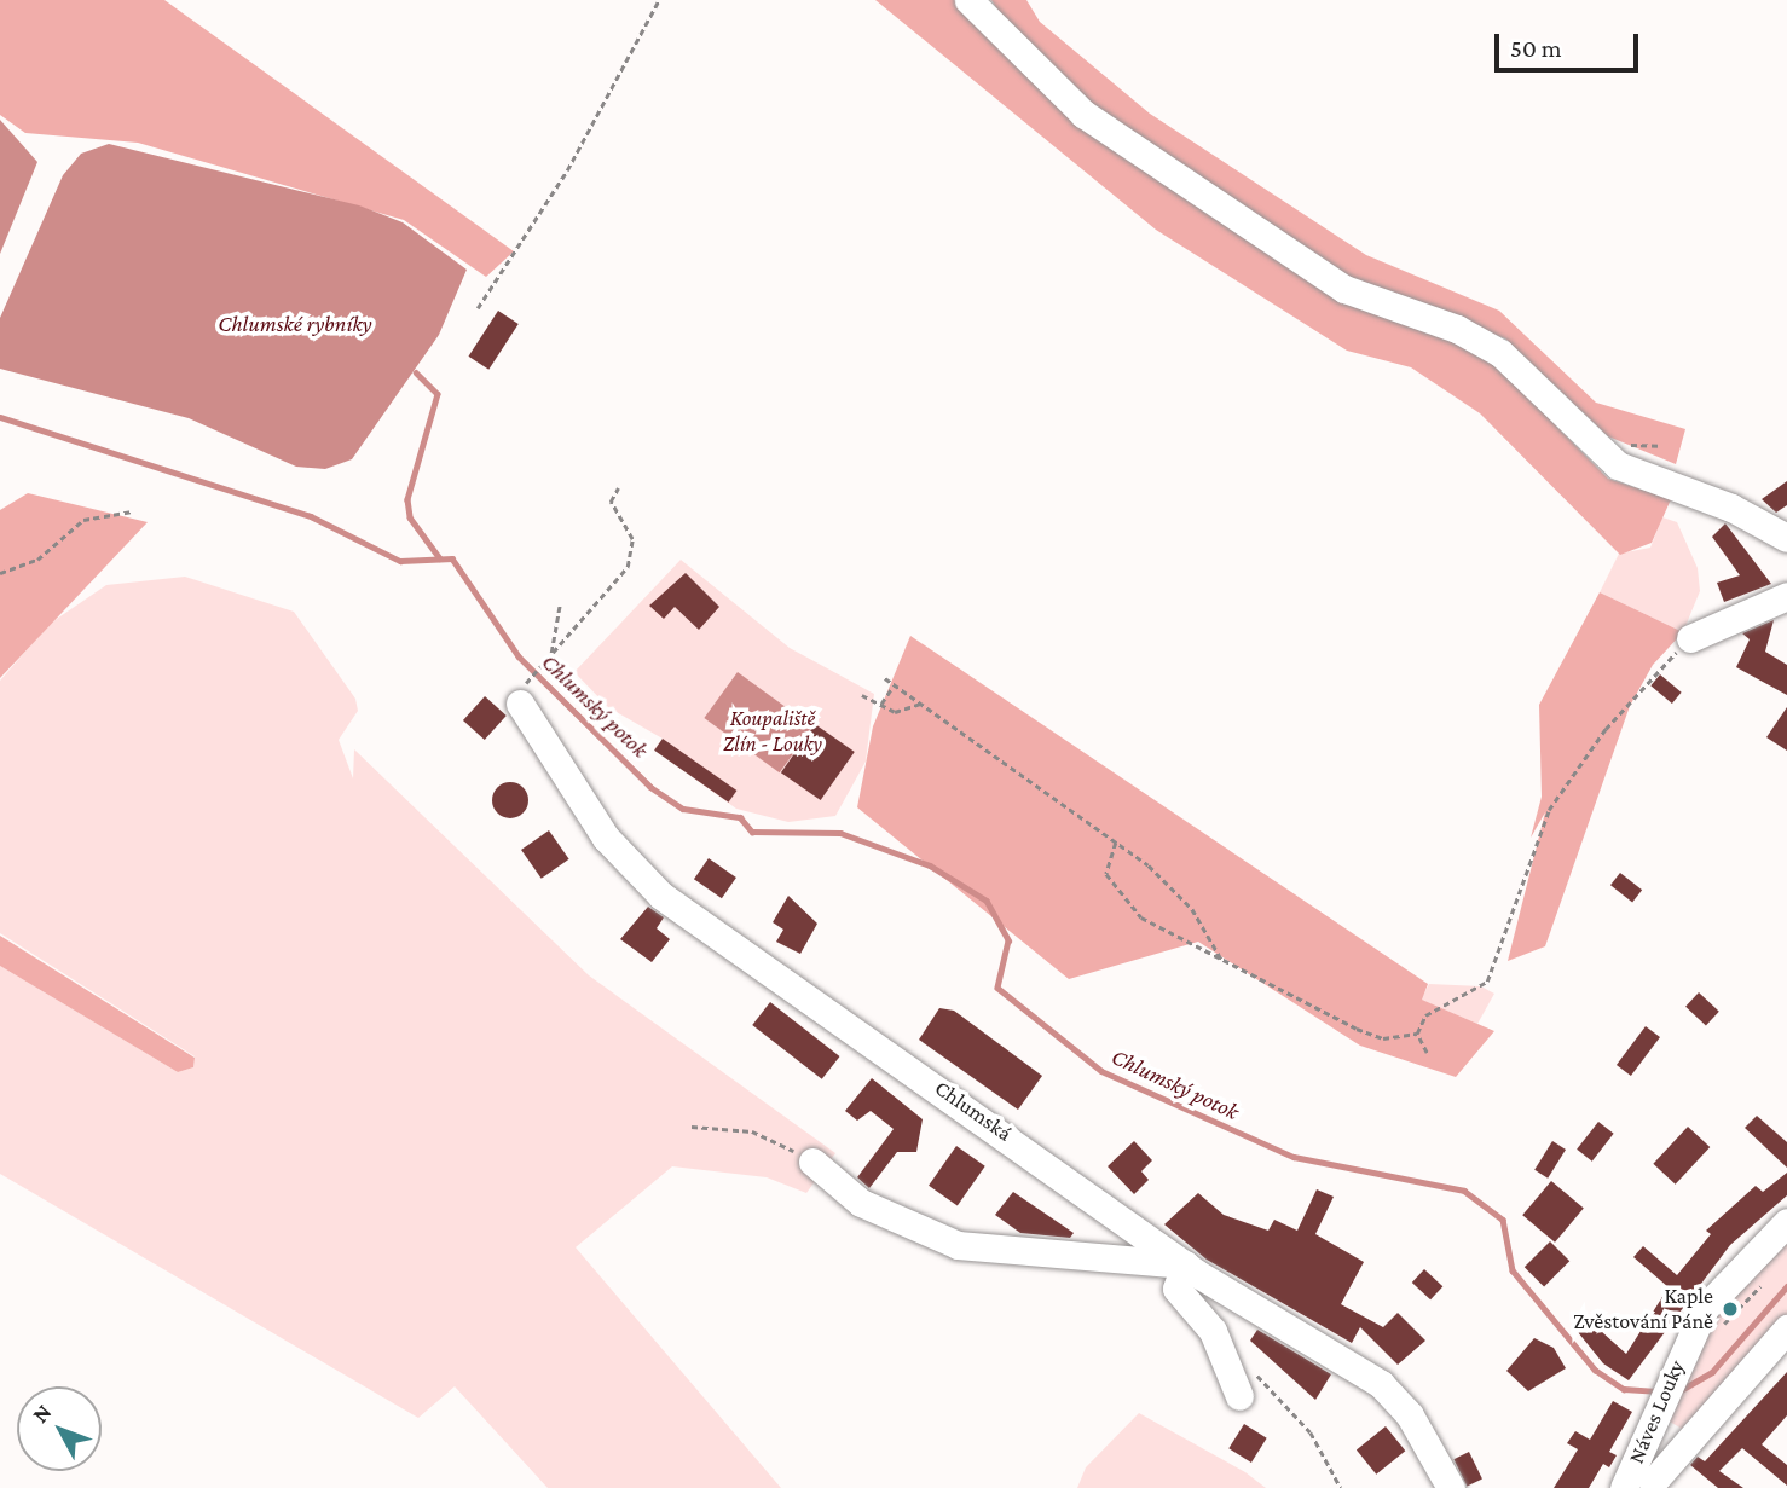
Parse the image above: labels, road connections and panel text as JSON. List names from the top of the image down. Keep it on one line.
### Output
{"streets":{"street":["Chlumská","Náves Louky"]},"water":["Chlumské rybníky","Chlumský potok"],"parks":["Koupaliště Zlín - Louky"],"places":["Kaple Zvěstování Páně"],"scale_bar":"50 m","north":"top left"}
